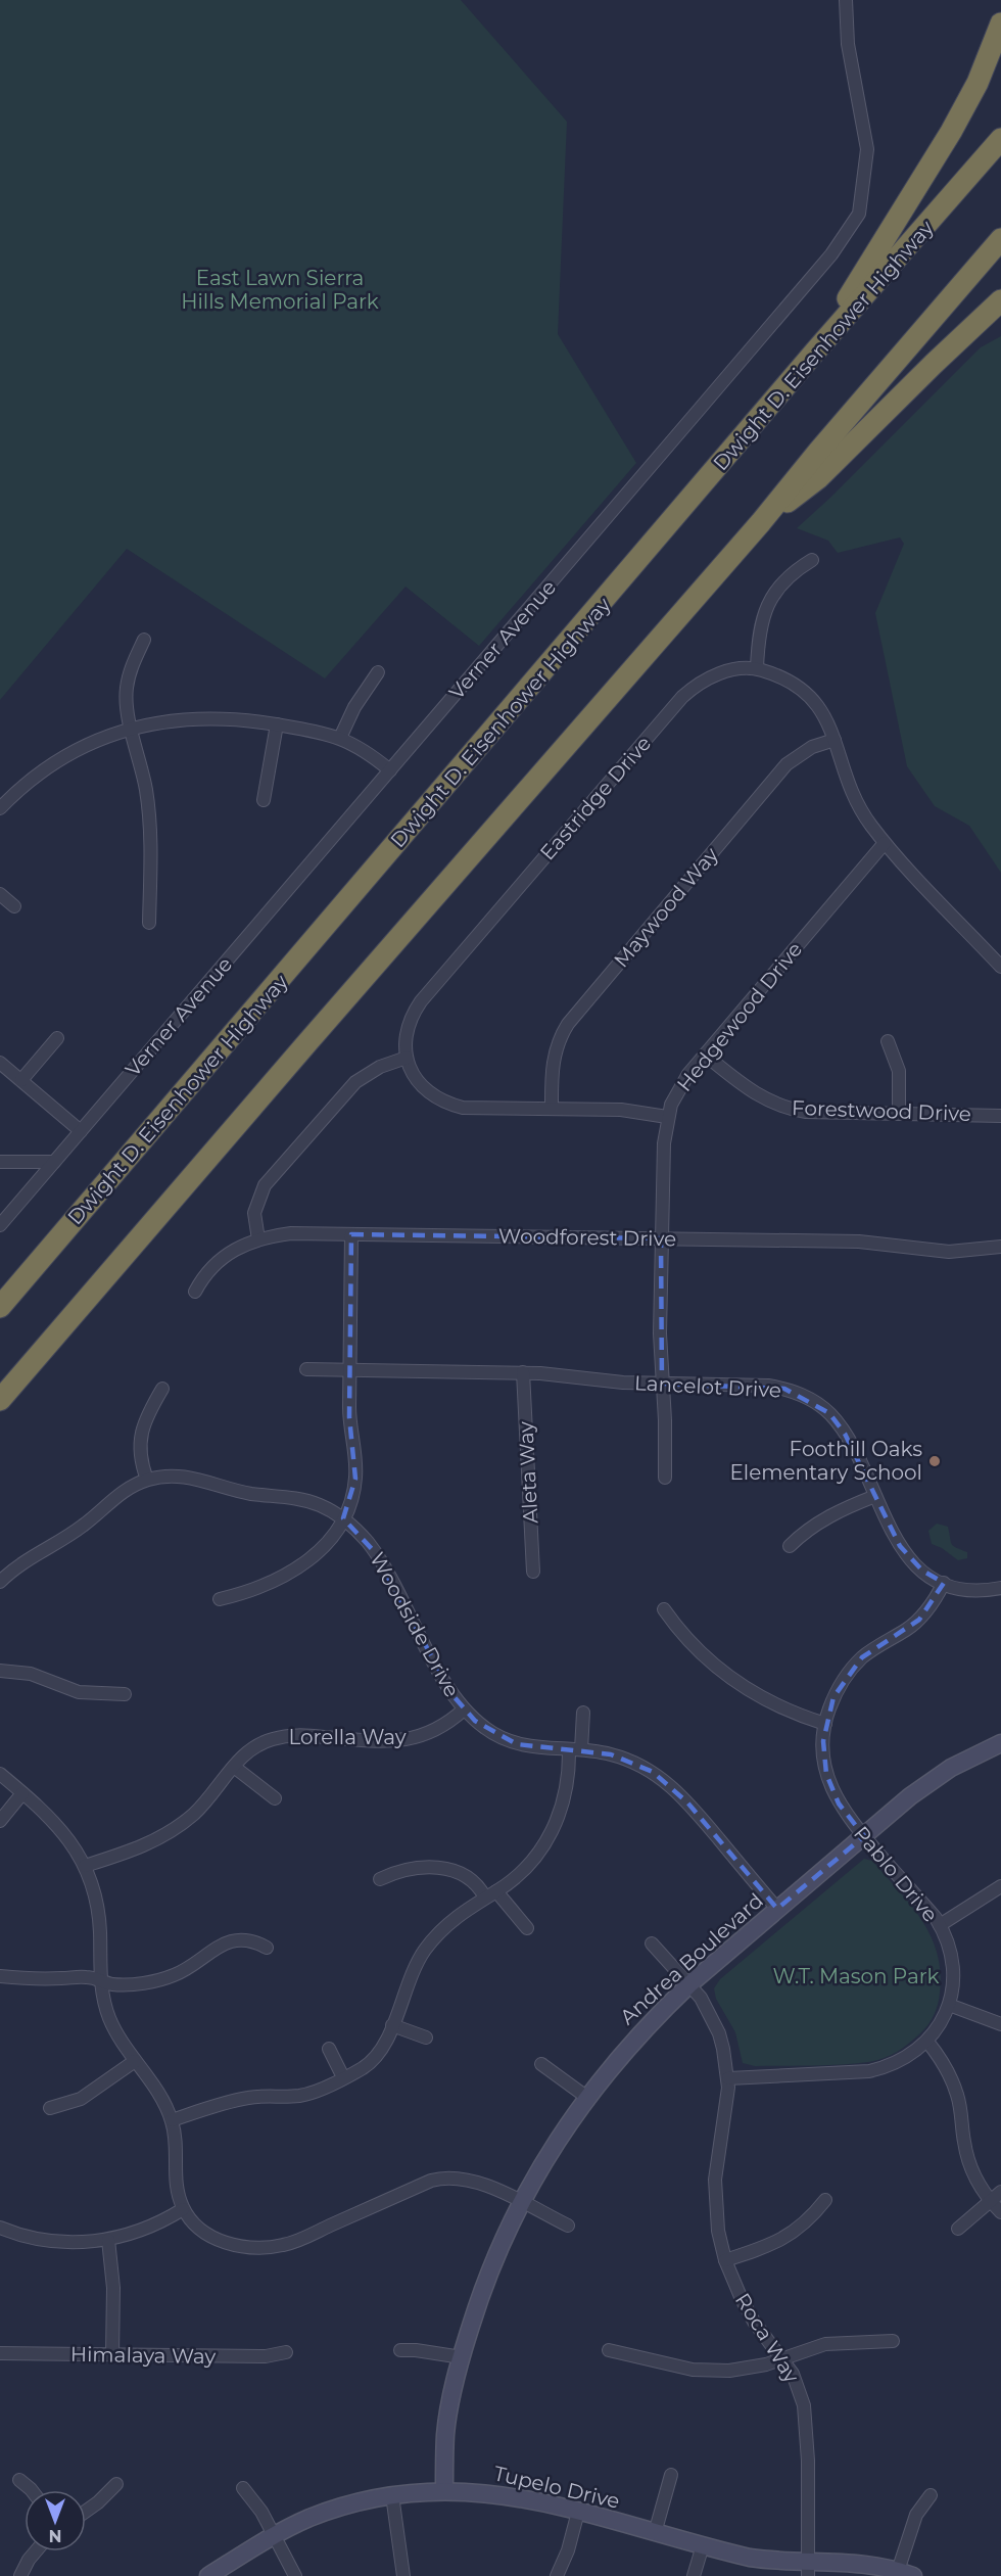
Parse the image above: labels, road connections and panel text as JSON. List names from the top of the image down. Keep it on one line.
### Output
{"streets":{"highway":["Dwight D. Eisenhower Highway"],"street":["Verner Avenue","Eastridge Drive","Maywood Way","Hedgewood Drive","Forestwood Drive","Woodforest Drive","Lancelot Drive","Aleta Way","Woodside Drive","Lorella Way","Pablo Drive","Andrea Boulevard","Roca Way","Himalaya Way","Tupelo Drive"]},"crossings":[["Eastridge Drive","Maywood Way"],["Eastridge Drive","Hedgewood Drive"],["Hedgewood Drive","Forestwood Drive"],["Hedgewood Drive","Woodforest Drive"],["Hedgewood Drive","Lancelot Drive"],["Lancelot Drive","Aleta Way"],["Lancelot Drive","Pablo Drive"],["Woodside Drive","Lorella Way"],["Woodside Drive","Andrea Boulevard"],["Pablo Drive","Andrea Boulevard"],["Pablo Drive","Roca Way"],["Andrea Boulevard","Roca Way"],["Andrea Boulevard","Tupelo Drive"],["Roca Way","Tupelo Drive"]],"parks":["East Lawn Sierra Hills Memorial Park","W.T. Mason Park"],"places":["Foothill Oaks Elementary School"],"north":"bottom"}
